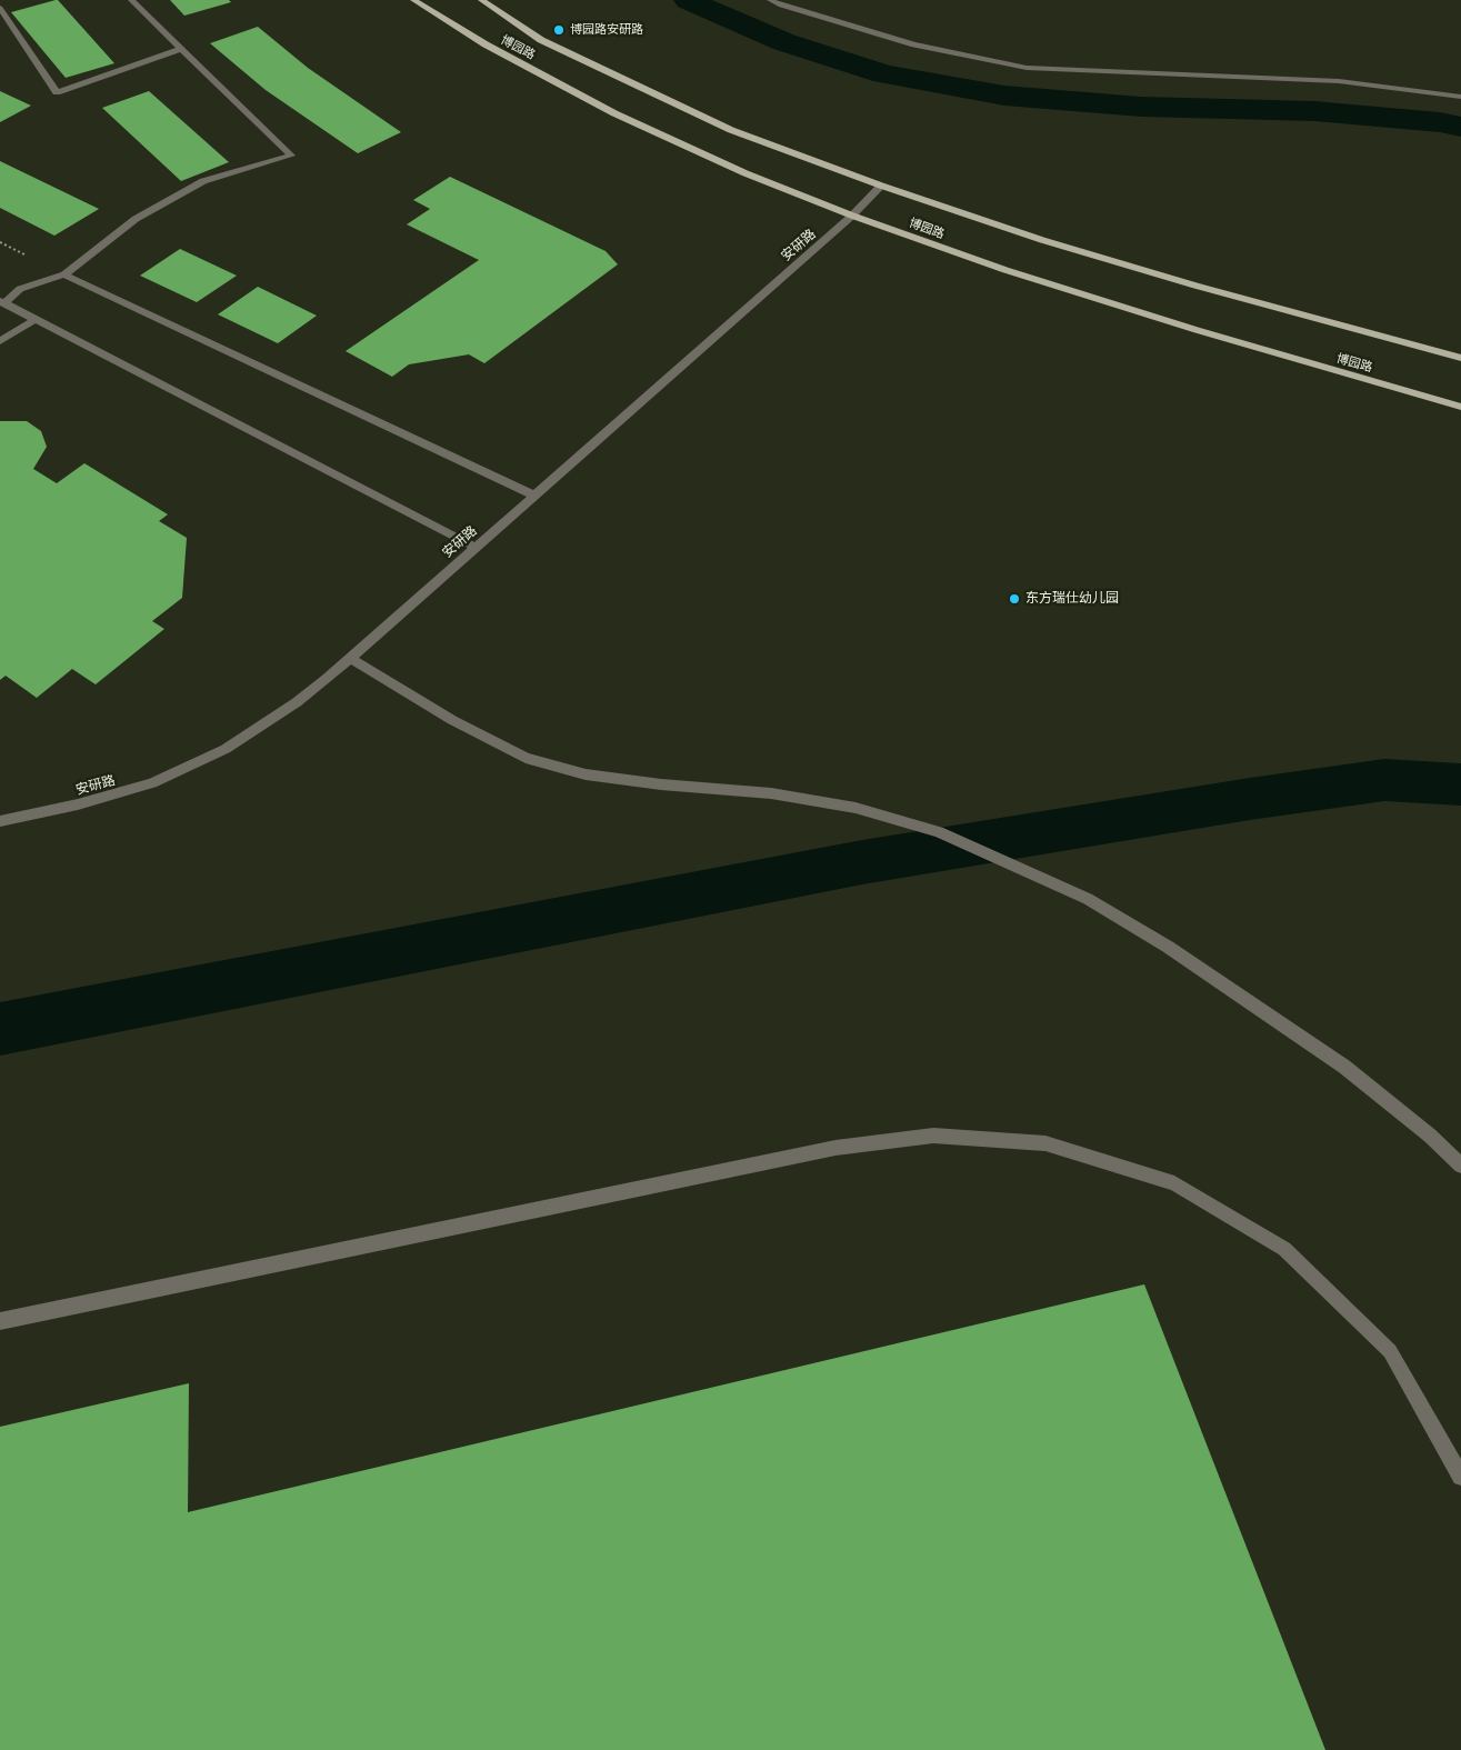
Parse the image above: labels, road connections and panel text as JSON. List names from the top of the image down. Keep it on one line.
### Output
{"streets":{"main road":["博园路"],"street":["安研路"]},"crossings":[["博园路","安研路"]],"places":["博园路安研路","东方瑞仕幼儿园"]}
